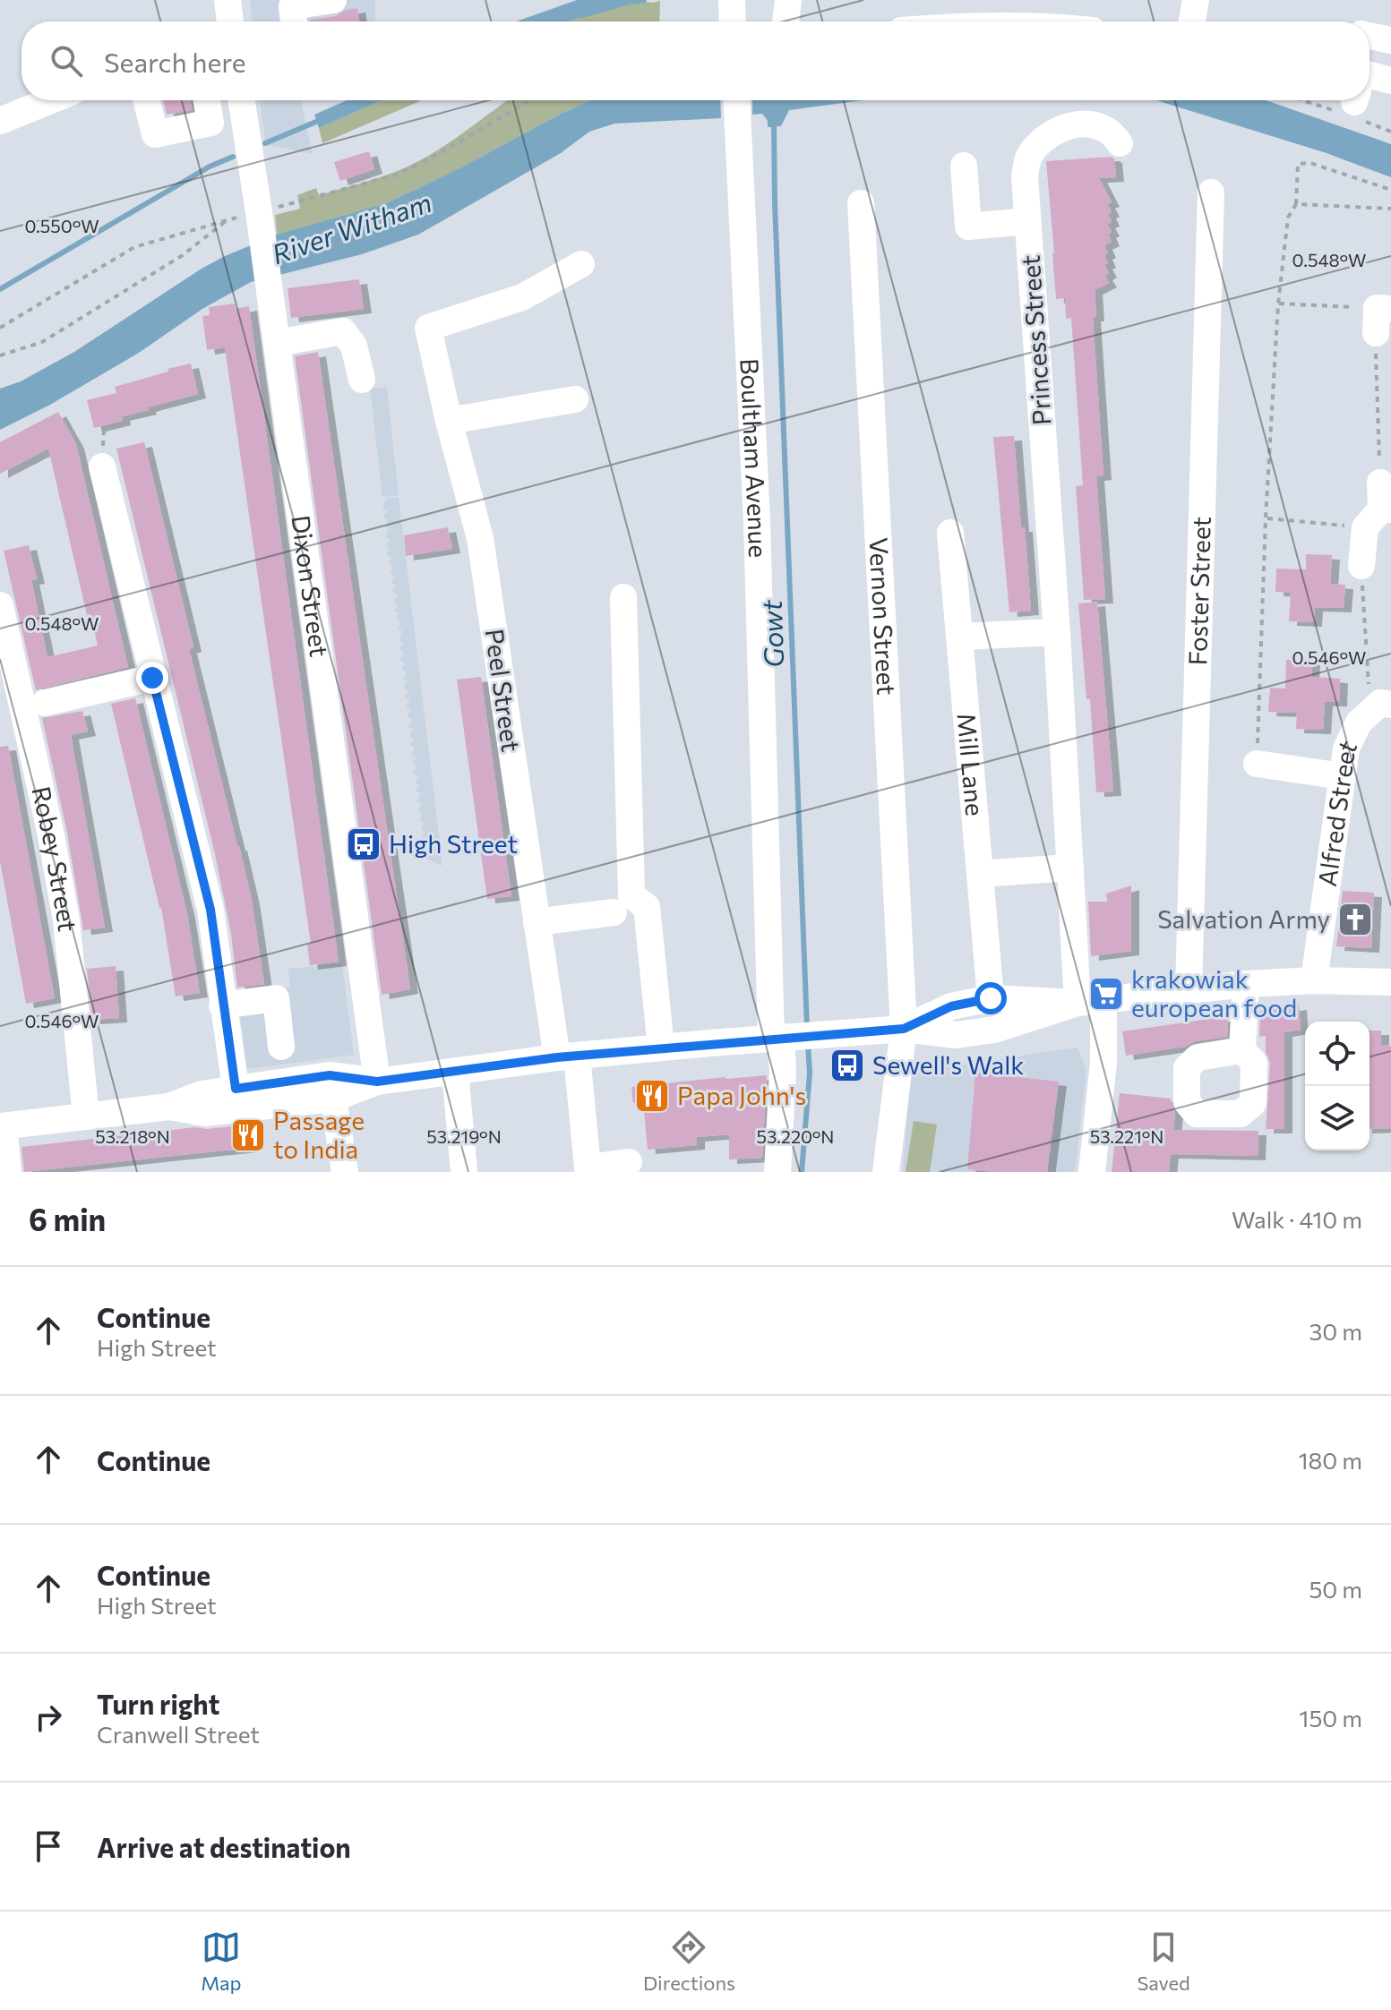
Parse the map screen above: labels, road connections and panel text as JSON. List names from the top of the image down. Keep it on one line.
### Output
{"streets":{"street":["Princess Street","Boultham Avenue","Dixon Street","Foster Street","Vernon Street","Peel Street","Mill Lane","Alfred Street","Robey Street"]},"water":["River Witham","Gowt"],"places":{"bus stop":["High Street","Sewell's Walk"],"church":["Salvation Army"],"supermarket":["krakowiak european food"],"restaurant":["Papa John's","Passage to India"]},"page":{"search":"Search here","heading":["6 min","Walk · 410 m"],"list":[["Continue","High Street","30 m"],["Continue","180 m"],["Continue","High Street","50 m"],["Turn right","Cranwell Street","150 m"],"Arrive at destination"],"nav":["Map","Directions","Saved"]},"coordinates":["0.550°W","0.548°W","0.546°W","53.218°N","53.219°N","53.220°N","53.221°N"]}
